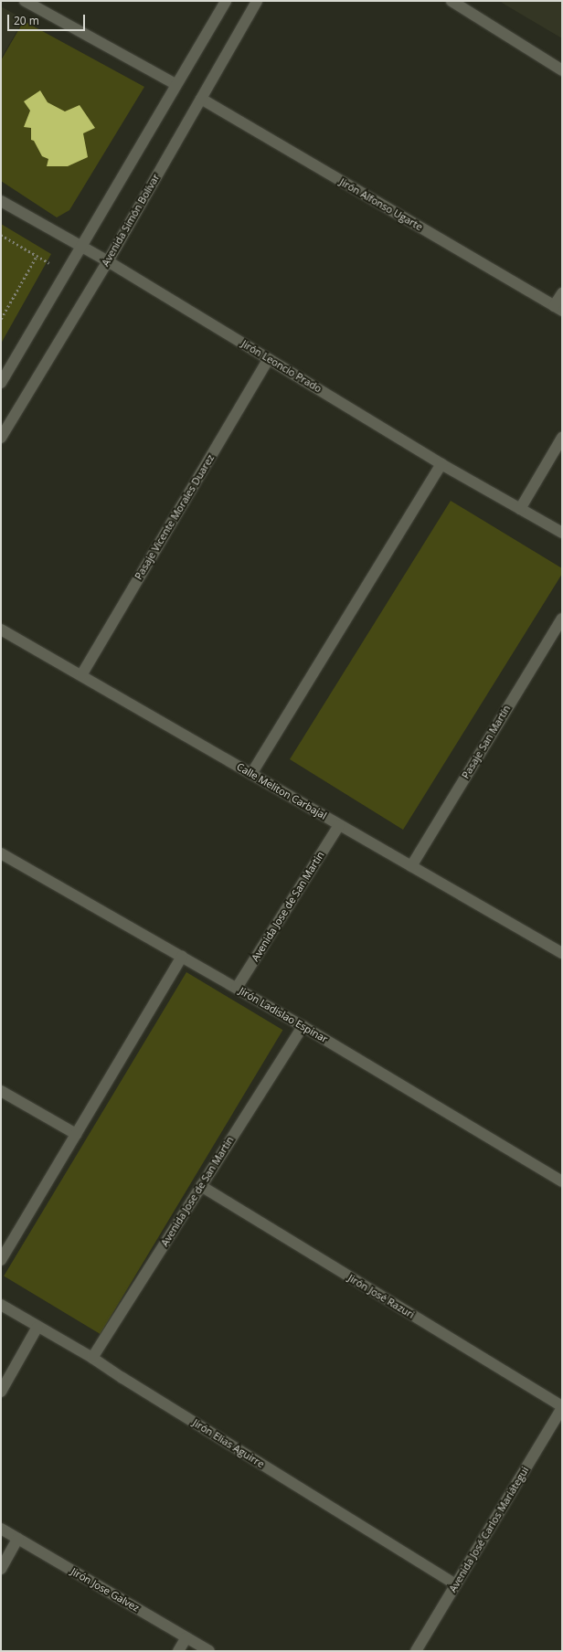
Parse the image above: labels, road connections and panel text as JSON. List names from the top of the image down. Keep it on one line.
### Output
{"streets":{"street":["Jirón Alfonso Ugarte","Avenida Simón Bolívar","Jirón Leoncio Prado","Pasaje Vicente Morales Duarez","Pasaje San Martín","Calle Meliton Carbajal","Avenida Jose de San Martin","Jirón Ladislao Espinar","Jirón José Razuri","Jirón Elias Aguirre","Avenida José Carlos Mariátegui","Jirón Jose Galvez"]},"crossings":[["Jirón Alfonso Ugarte","Avenida Simón Bolívar"],["Avenida Simón Bolívar","Jirón Leoncio Prado"],["Jirón Leoncio Prado","Pasaje Vicente Morales Duarez"],["Pasaje Vicente Morales Duarez","Calle Meliton Carbajal"],["Pasaje San Martín","Calle Meliton Carbajal"],["Calle Meliton Carbajal","Avenida Jose de San Martin"],["Avenida Jose de San Martin","Jirón Ladislao Espinar"],["Avenida Jose de San Martin","Jirón José Razuri"],["Avenida Jose de San Martin","Jirón Elias Aguirre"],["Jirón José Razuri","Avenida José Carlos Mariátegui"],["Jirón Elias Aguirre","Avenida José Carlos Mariátegui"]],"scale_bar":"20 m"}
